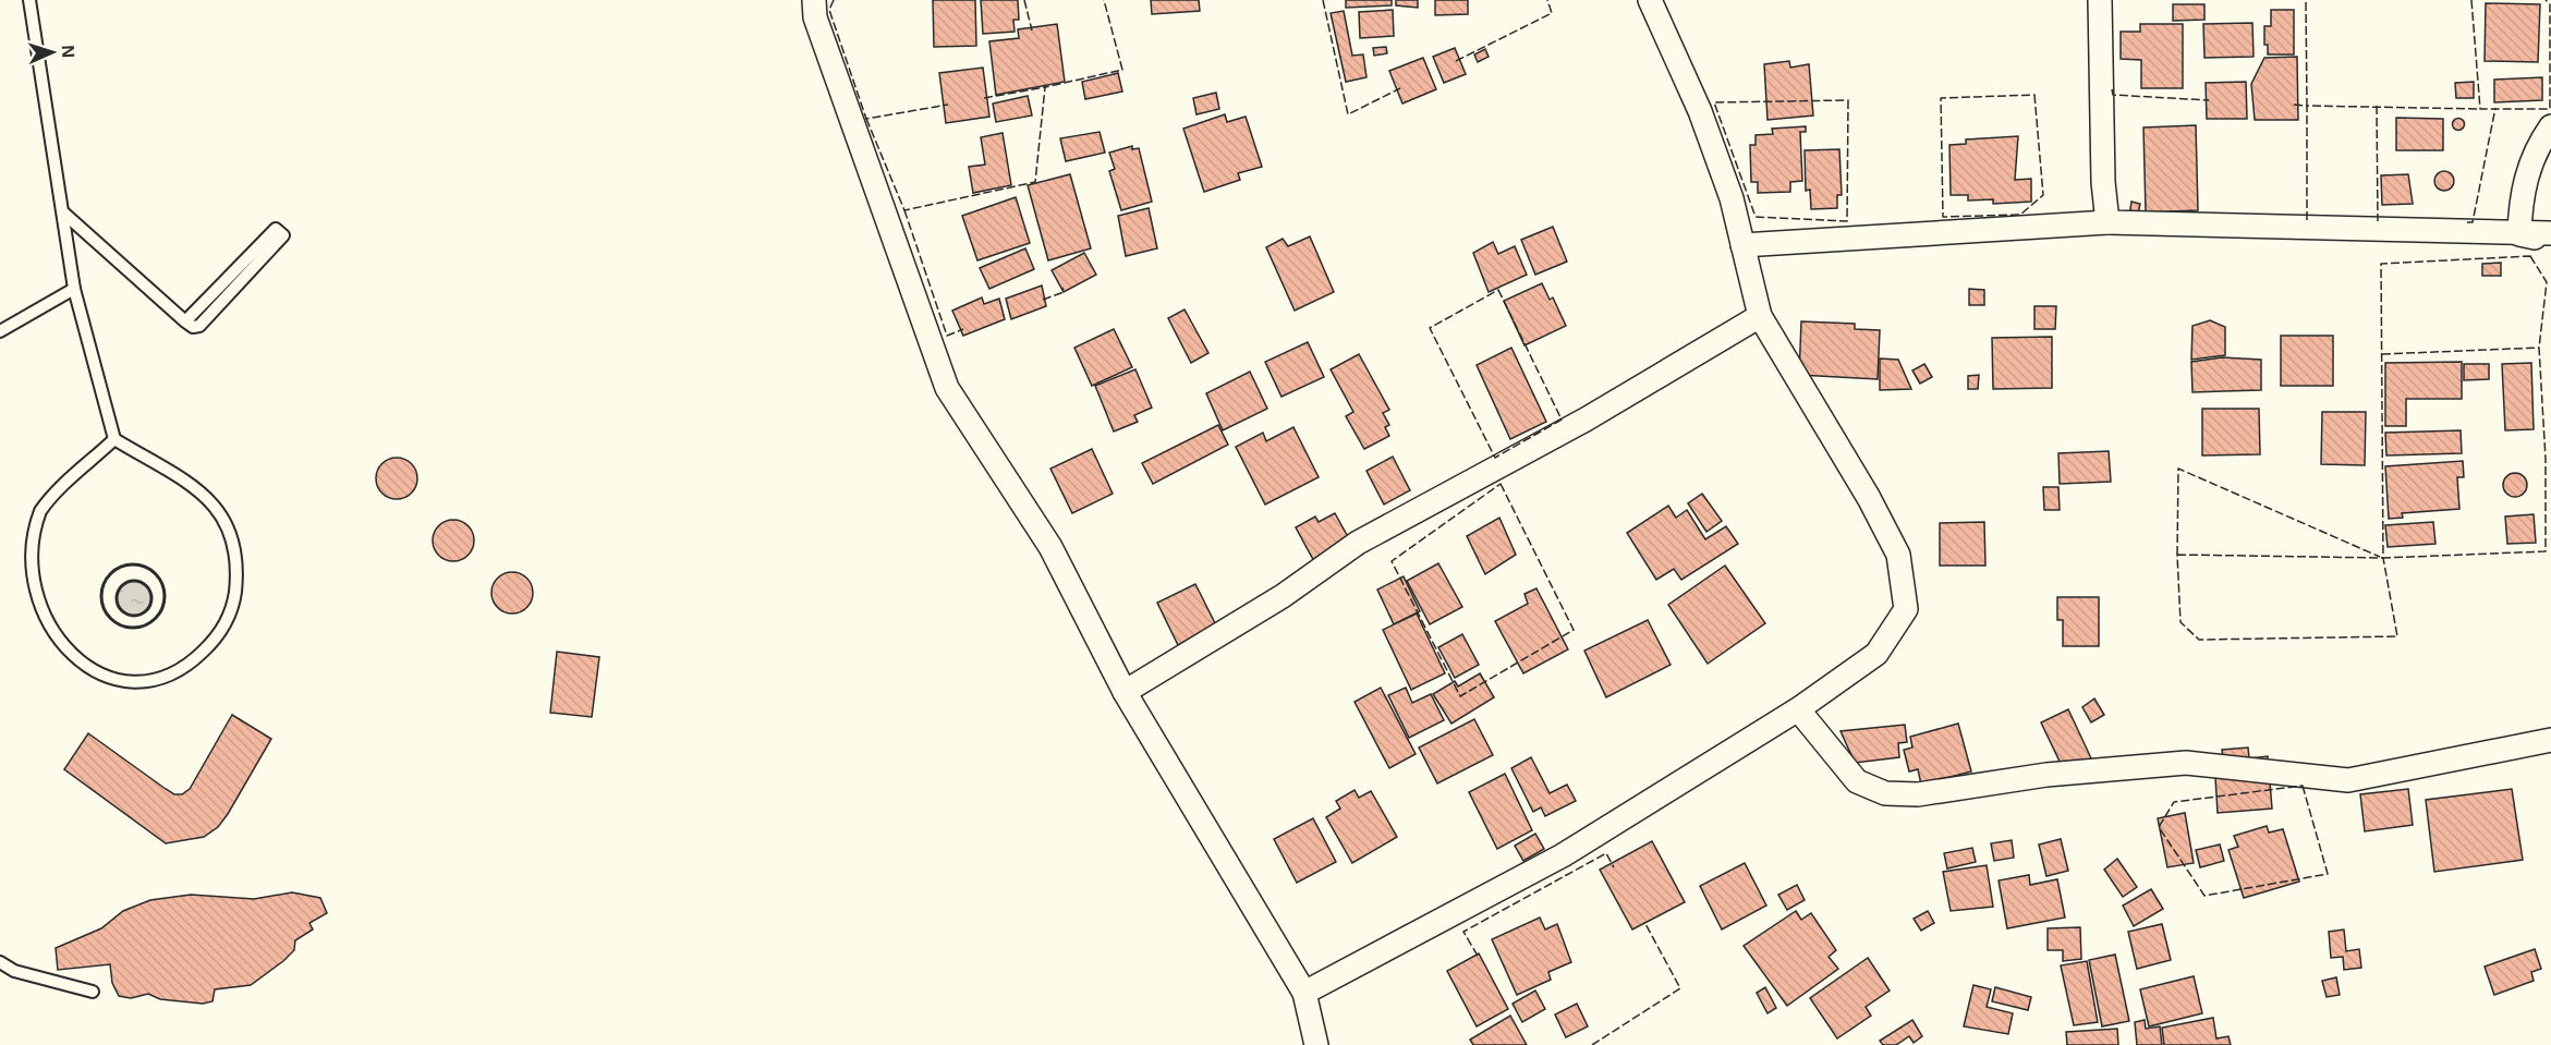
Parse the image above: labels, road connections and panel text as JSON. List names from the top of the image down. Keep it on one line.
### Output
{"north":"right"}
